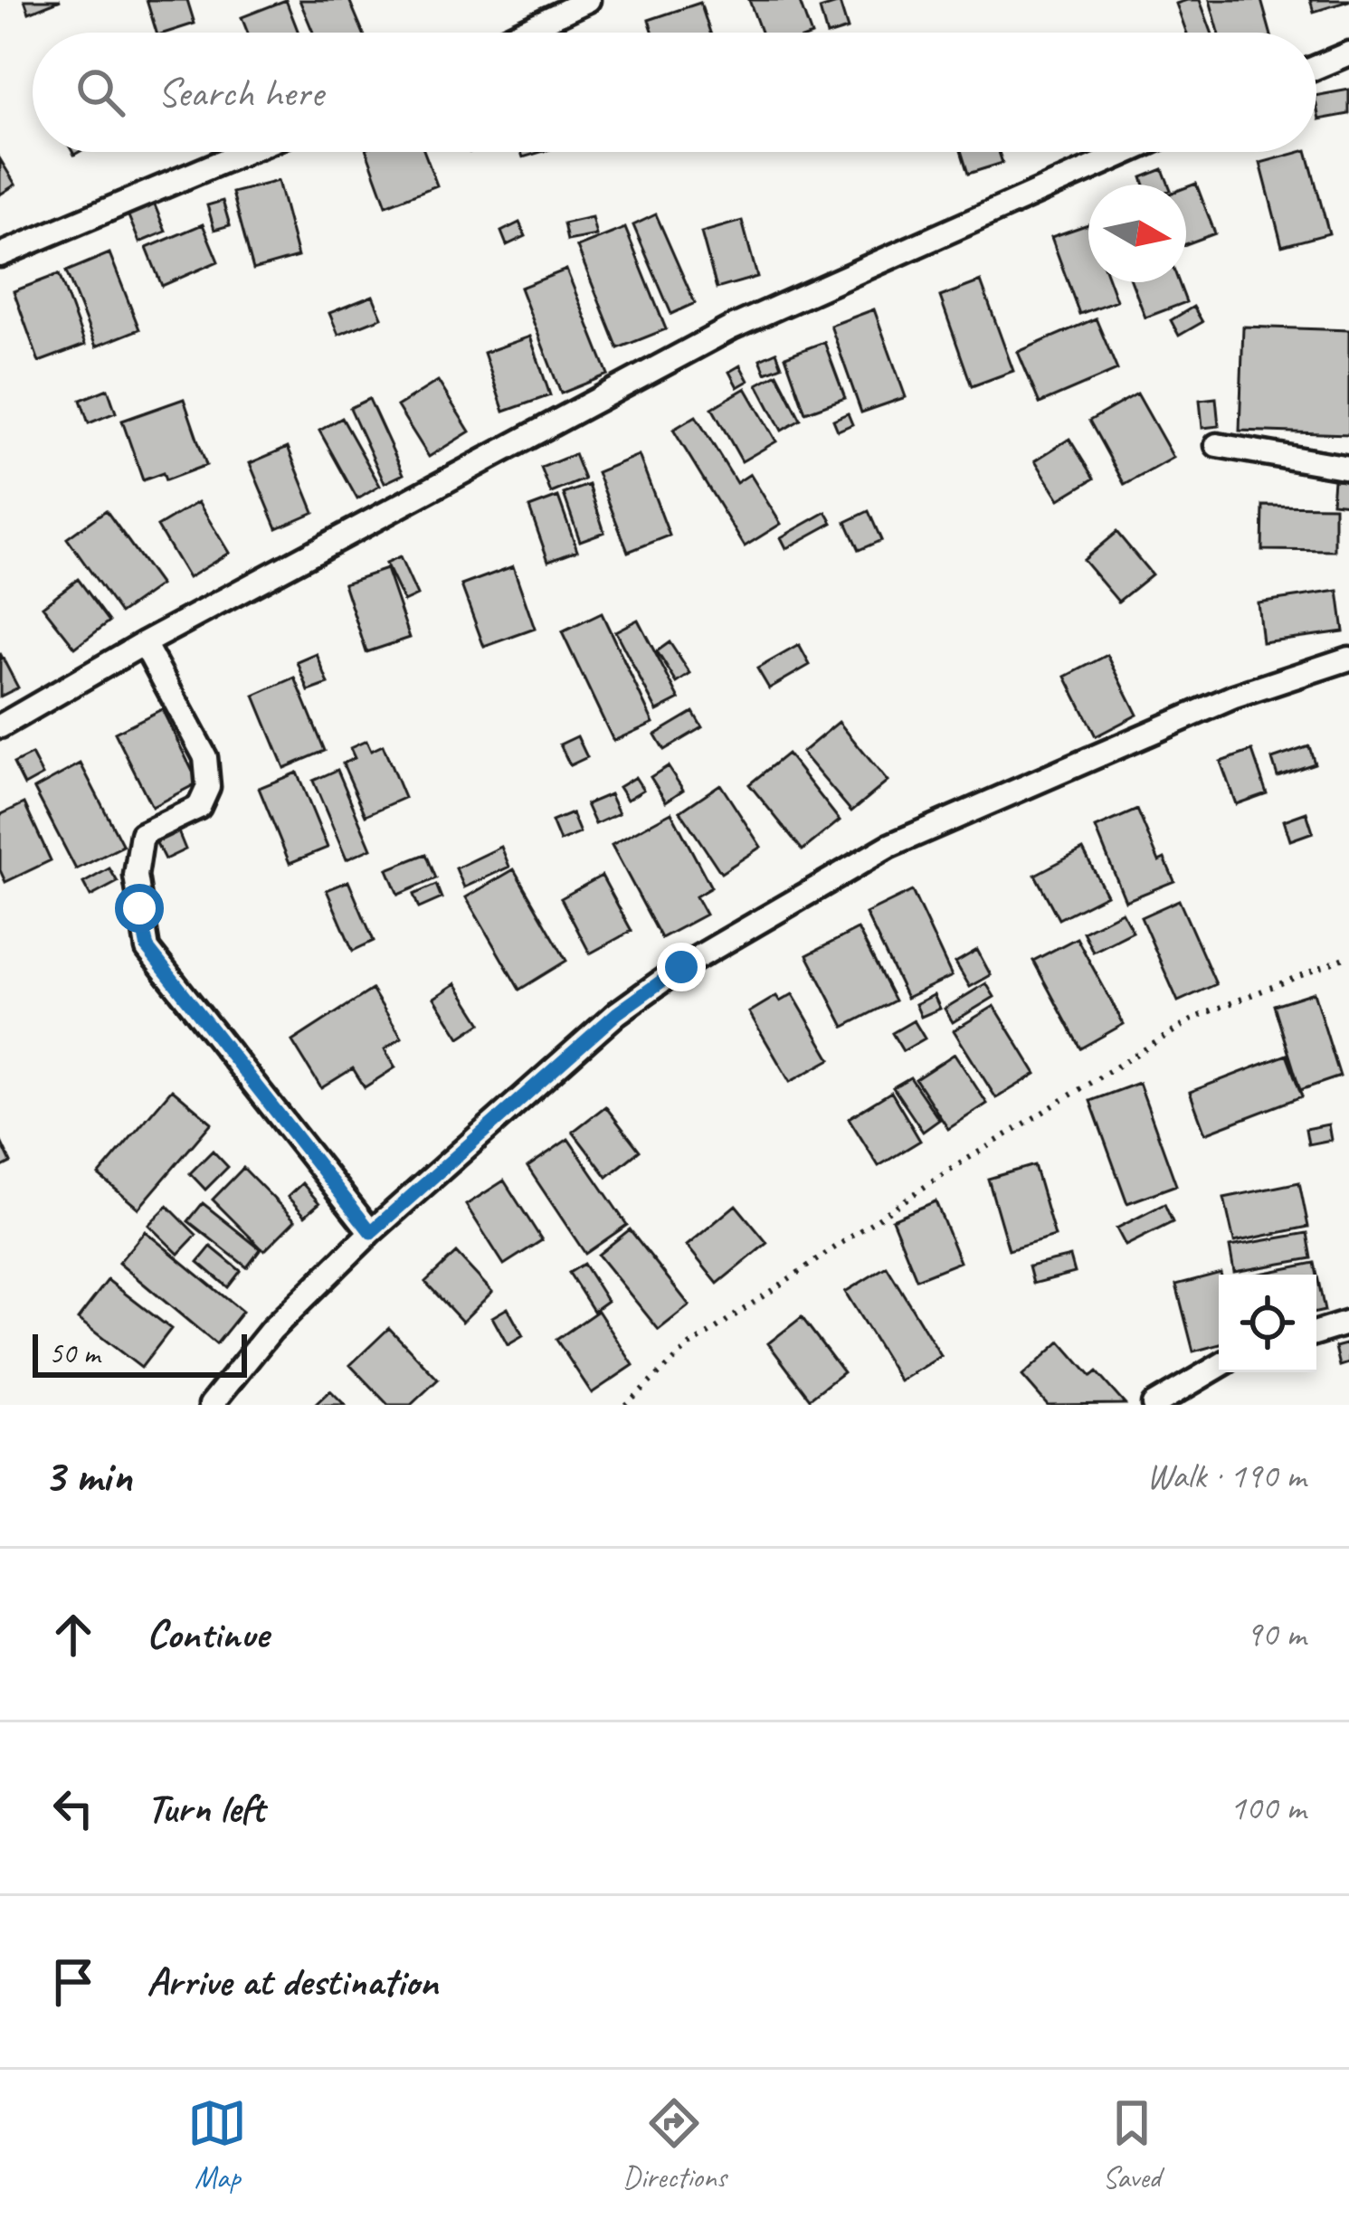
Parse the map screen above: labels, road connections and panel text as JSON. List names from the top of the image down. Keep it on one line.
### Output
{"scale_bar":"50 m","north":"right","page":{"search":"Search here","scale":"50 m","heading":["3 min","Walk · 190 m"],"list":[["Continue","90 m"],["Turn left","100 m"],"Arrive at destination"],"nav":["Map","Directions","Saved"]}}
